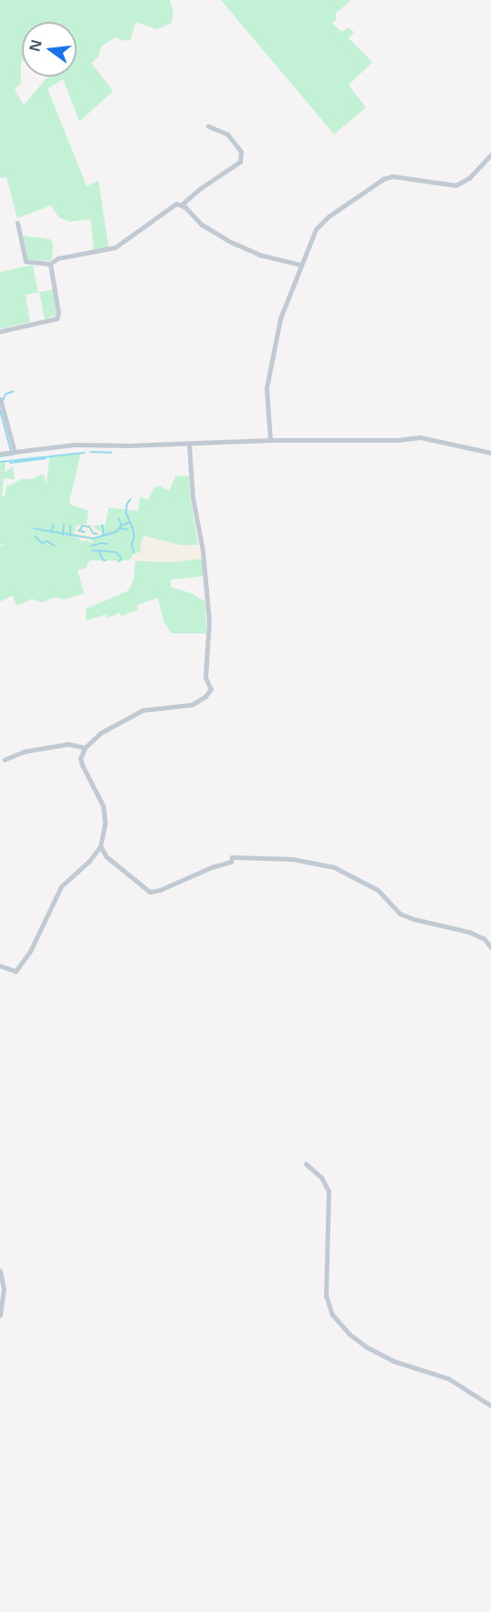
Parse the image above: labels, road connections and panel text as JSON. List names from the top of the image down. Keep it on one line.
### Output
{"north":"left"}
